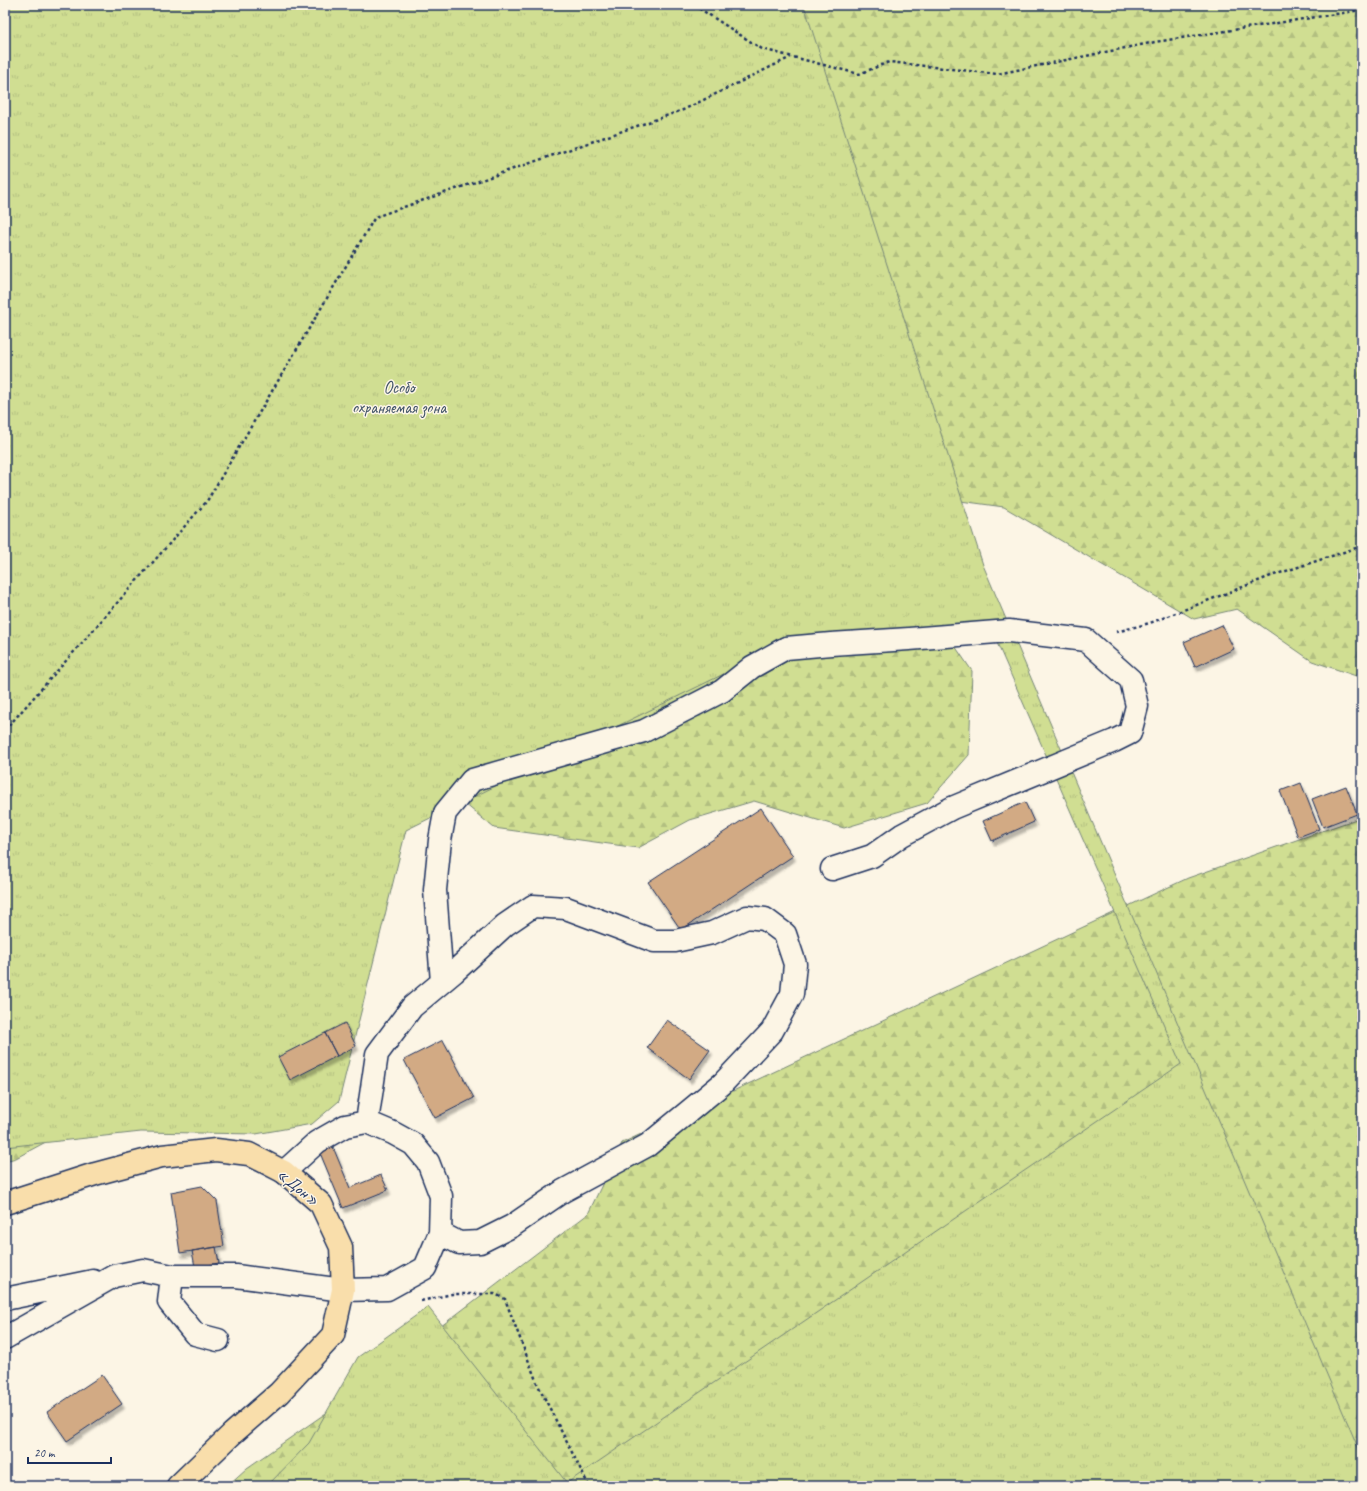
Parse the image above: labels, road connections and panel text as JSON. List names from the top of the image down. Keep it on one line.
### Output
{"streets":{"highway":["«Дон»"]},"parks":["Особо охраняемая зона"],"scale_bar":"20 m"}
